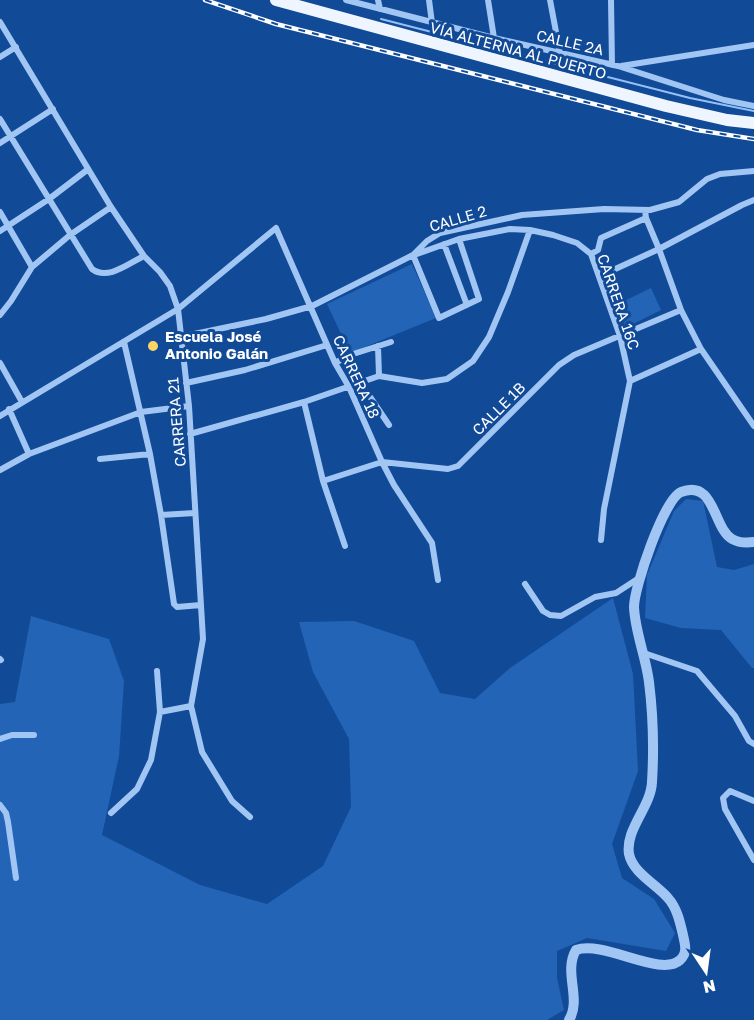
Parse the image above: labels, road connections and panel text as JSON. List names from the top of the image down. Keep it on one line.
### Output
{"streets":{"main road":["VÍA ALTERNA AL PUERTO"],"street":["CALLE 2A","CALLE 2","CARRERA 16C","CARRERA 18","CALLE 1B","CARRERA 21"]},"crossings":[["CALLE 2","CARRERA 16C"],["CALLE 2","CARRERA 18"],["CALLE 2","CARRERA 21"],["CARRERA 16C","CALLE 1B"],["CARRERA 18","CALLE 1B"],["CARRERA 18","CARRERA 21"]],"places":["Escuela José Antonio Galán"],"north":"bottom"}
